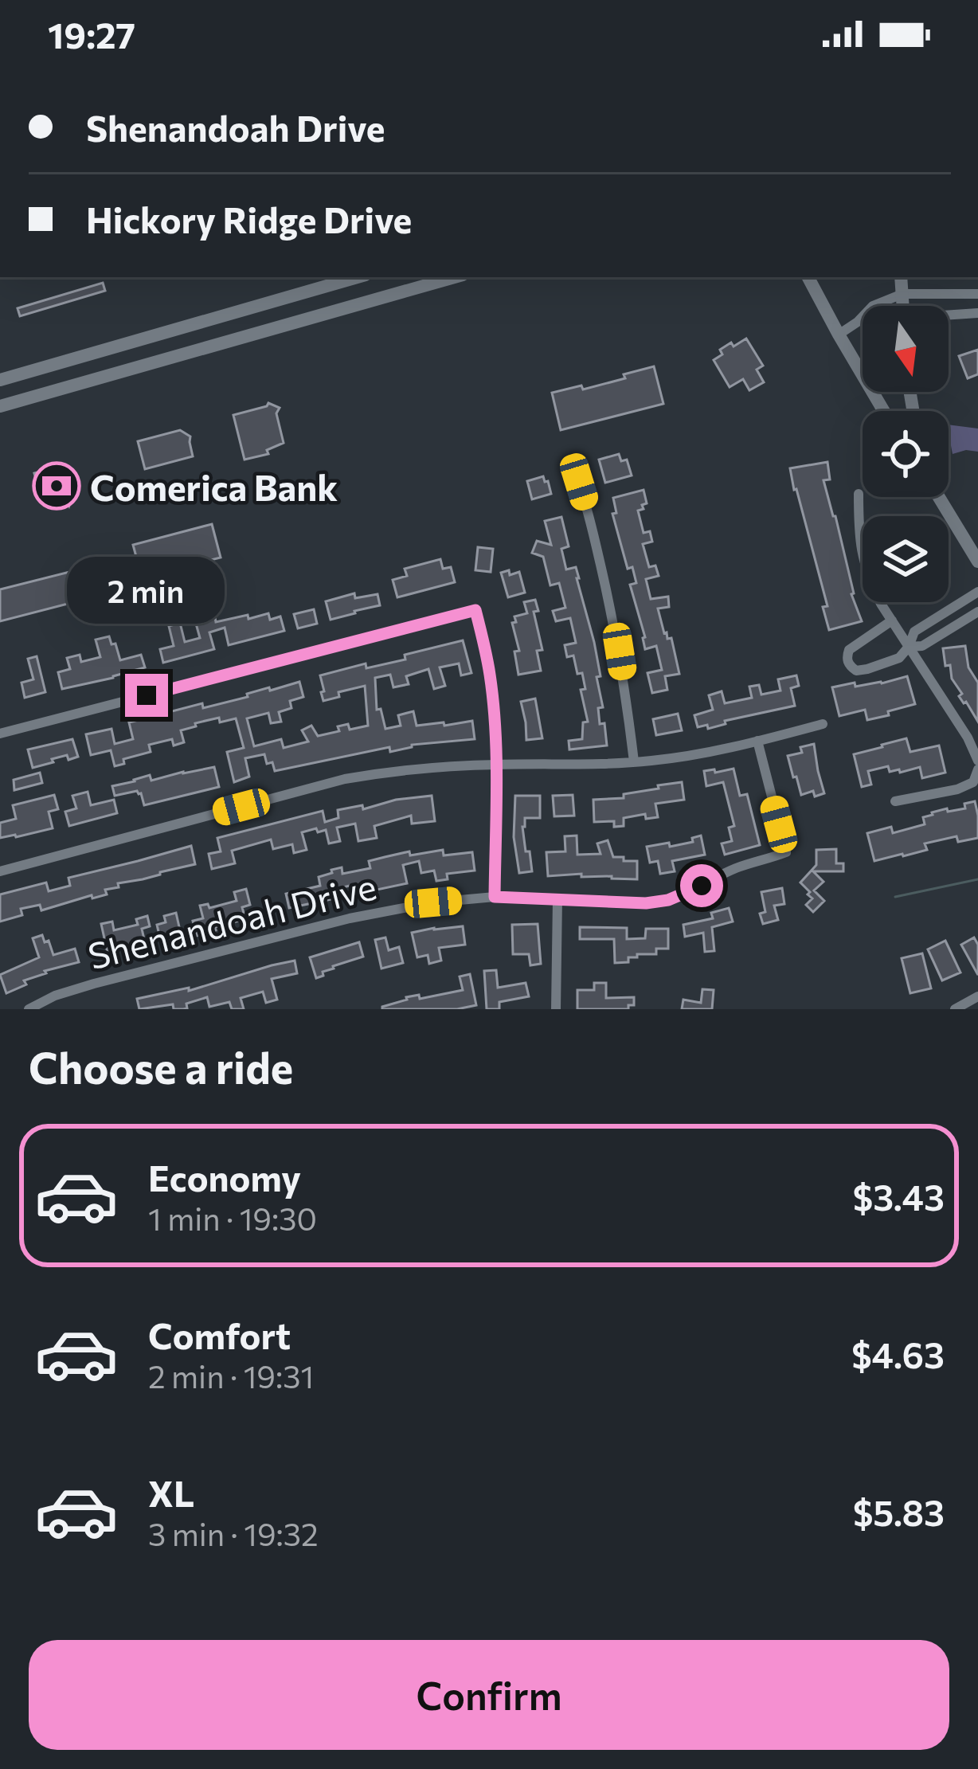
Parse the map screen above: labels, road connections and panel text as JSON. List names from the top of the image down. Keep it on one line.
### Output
{"streets":{"street":["Shenandoah Drive"]},"places":{"bank":["Comerica Bank"]},"north":"bottom","page":{"status":"19:27","banner":["Shenandoah Drive","Hickory Ridge Drive"],"bubble":"2 min","heading":"Choose a ride","list":[{"name":"Economy","note":"1 min · 19:30","value":"$3.43"},{"name":"Comfort","note":"2 min · 19:31","value":"$4.63"},{"name":"XL","note":"3 min · 19:32","value":"$5.83"}],"buttons":"Confirm"}}
